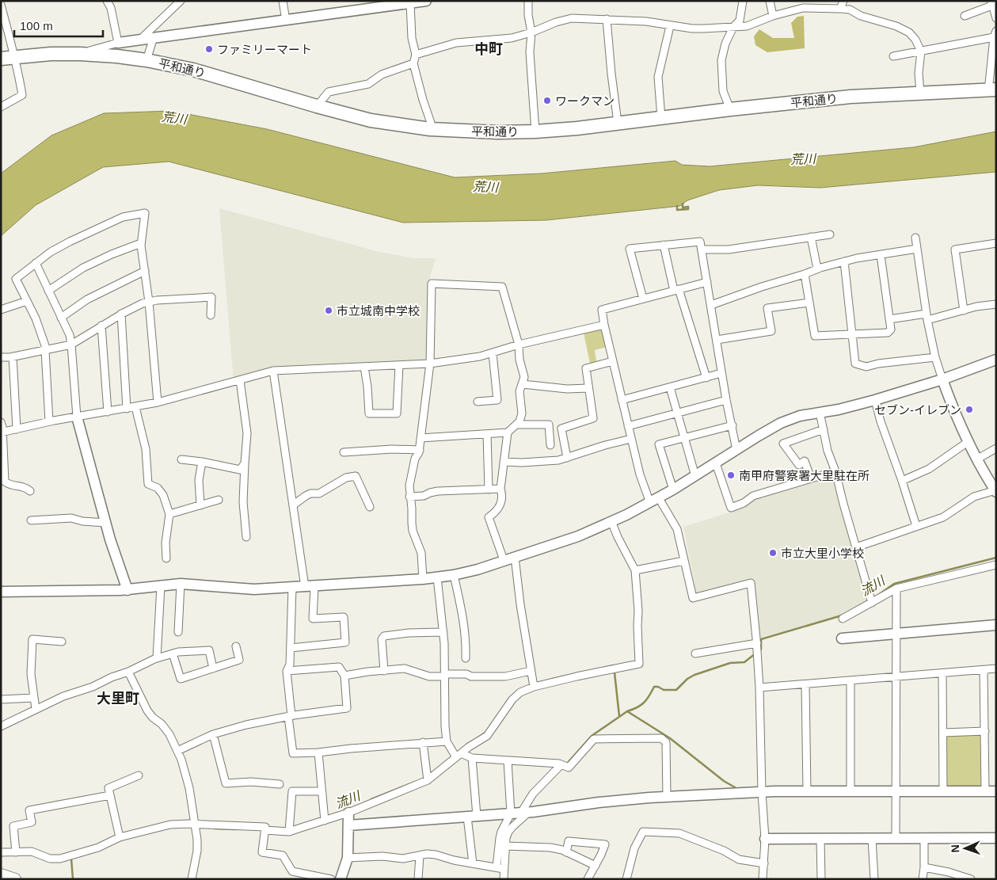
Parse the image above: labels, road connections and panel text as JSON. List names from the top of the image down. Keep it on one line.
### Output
{"streets":{"highway":["平和通り"]},"districts":["中町","大里町"],"water":["荒川","流川"],"places":["ファミリーマート","ワークマン","市立城南中学校","セブン-イレブン","南甲府警察署大里駐在所","市立大里小学校"],"scale_bar":"100 m","north":"left"}
